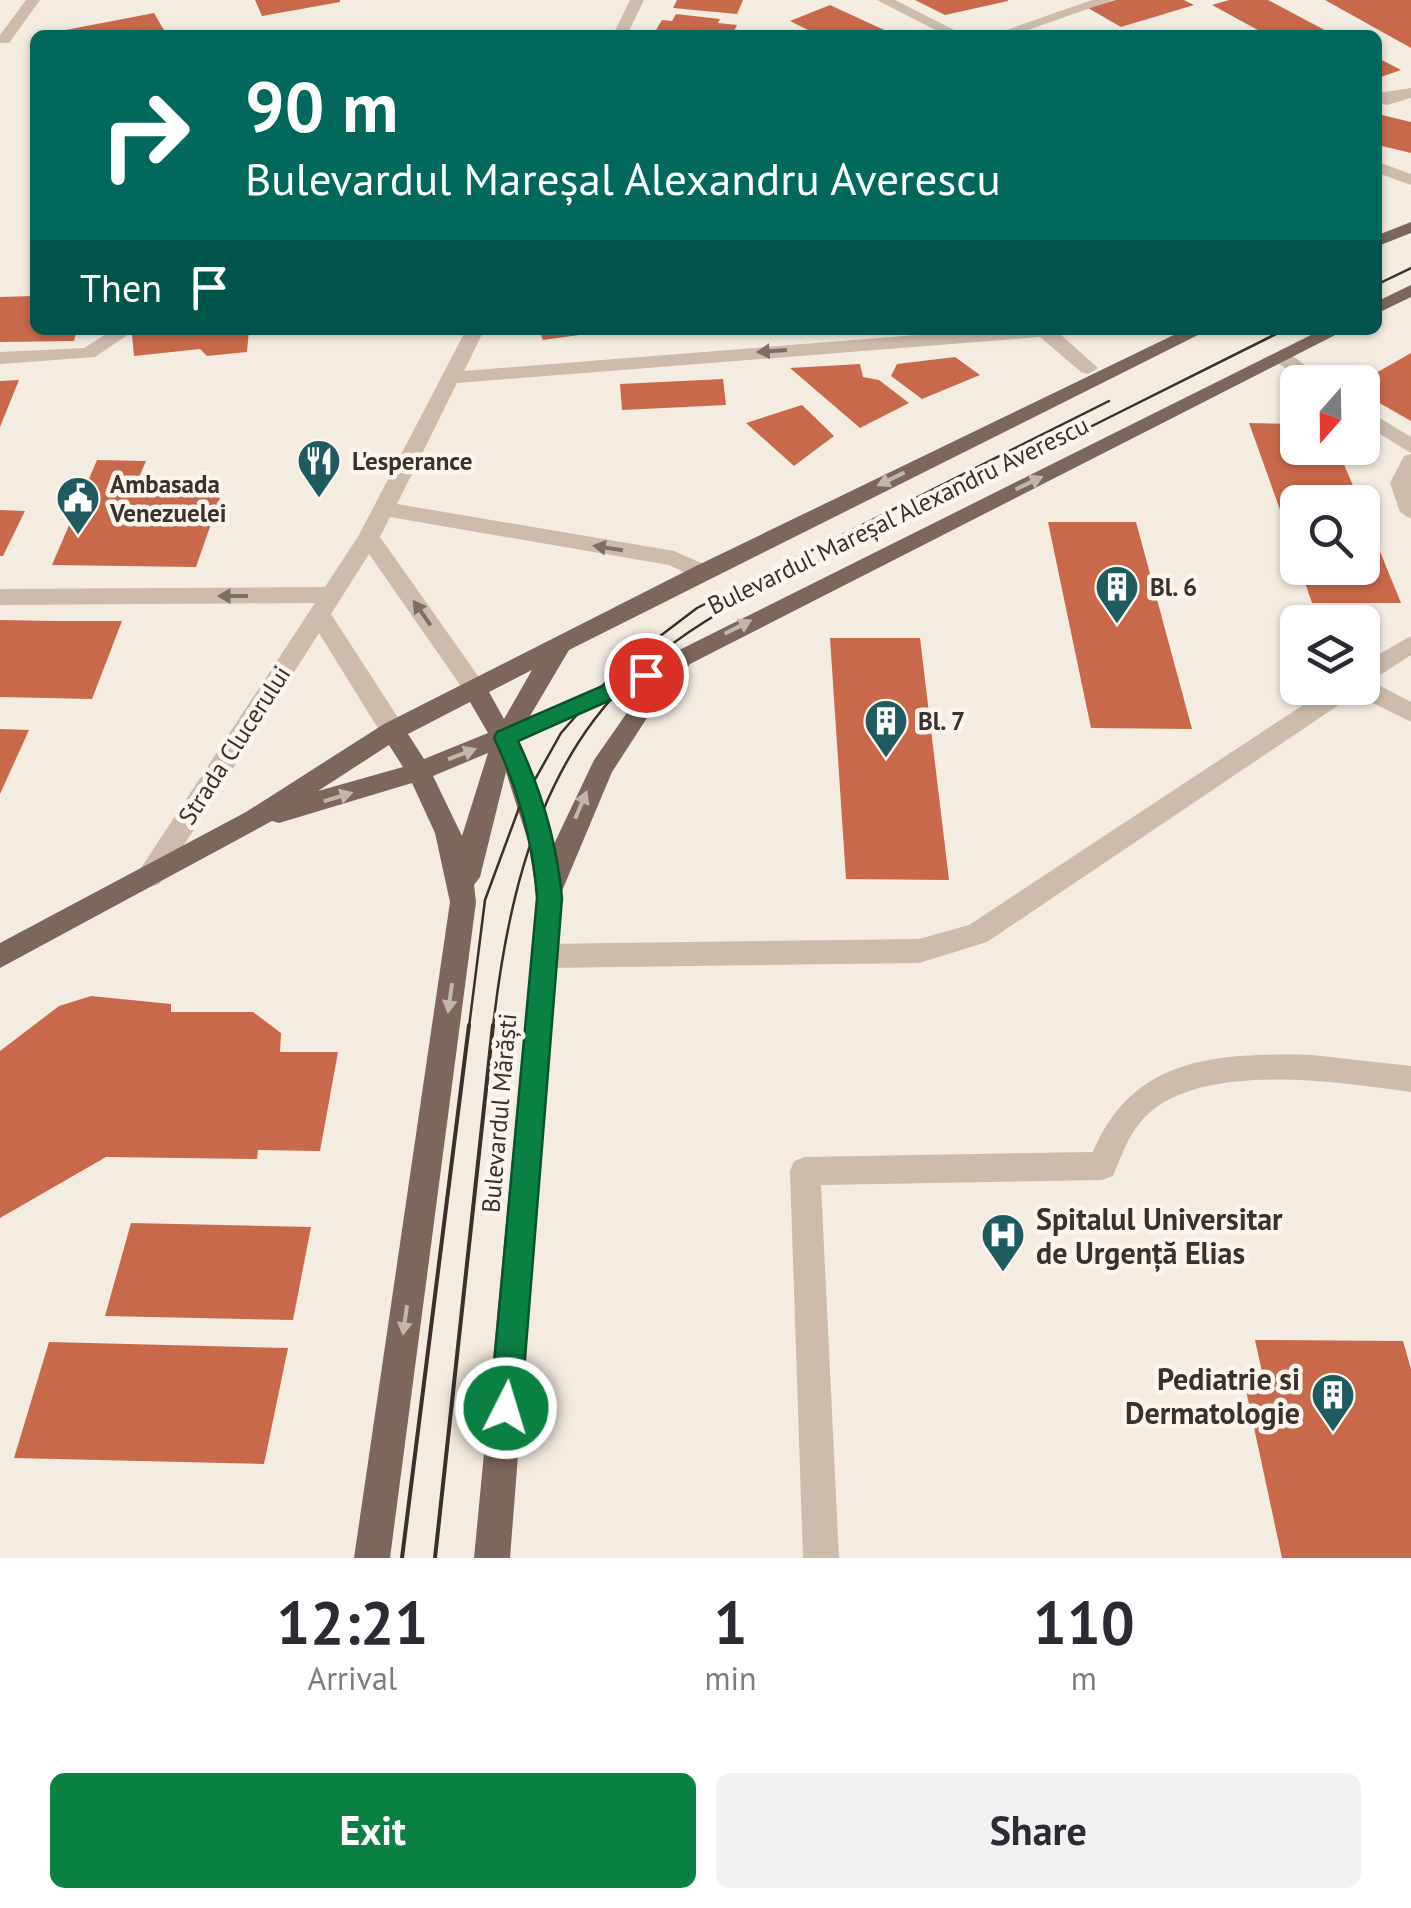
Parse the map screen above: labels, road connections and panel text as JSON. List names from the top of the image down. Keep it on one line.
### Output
{"streets":{"main road":["Bulevardul Mareșal Alexandru Averescu","Bulevardul Mărăști"],"street":["Strada Clucerului"]},"crossings":[["Bulevardul Mareșal Alexandru Averescu","Strada Clucerului"],["Bulevardul Mareșal Alexandru Averescu","Bulevardul Mărăști"]],"places":{"restaurant":["L'esperance"],"public building":["Ambasada Venezuelei"],"building":["Bl. 6","Bl. 7","Pediatrie si Dermatologie"],"hospital":["Spitalul Universitar de Urgență Elias"]},"north":"bottom","page":{"turn":["90 m","Bulevardul Mareșal Alexandru Averescu"],"then":"Then","eta":["12:21","Arrival","1","min","110","m"],"buttons":["Exit","Share"]}}
